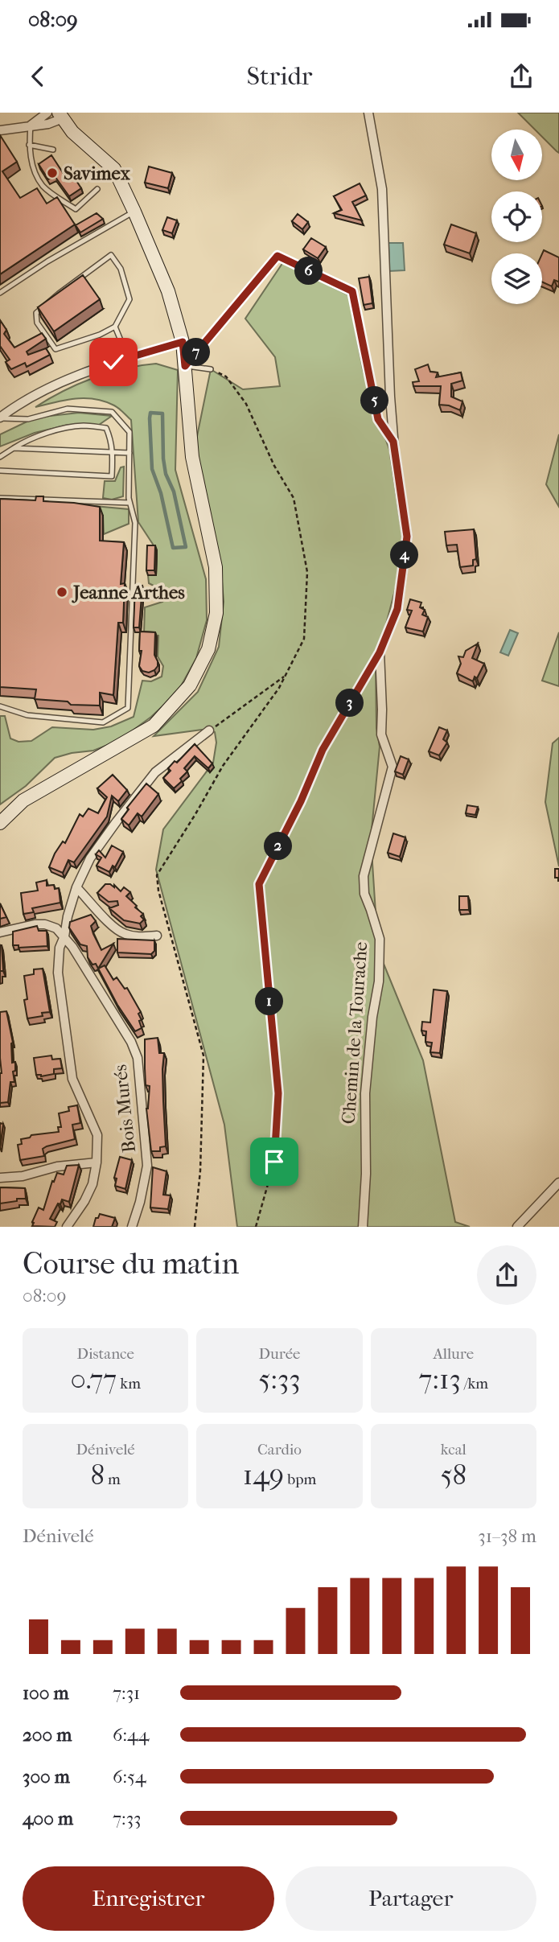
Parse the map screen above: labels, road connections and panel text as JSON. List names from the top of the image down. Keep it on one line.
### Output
{"streets":{"street":["Chemin de la Tourache","Bois Murés"]},"places":["Savimex","Jeanne Arthes"],"north":"bottom","page":{"status":"08:09","header":"Stridr","pins":["6","7","5","4","3","2","1"],"heading":["Course du matin","08:09"],"stats":[["Distance","0.77 km"],["Durée","5:33"],["Allure","7:13 /km"],["Dénivelé","8 m"],["Cardio","149 bpm"],["kcal","58"]],"chart":["Dénivelé","31–38 m"],"list":[{"name":"100 m","note":"7:31"},{"name":"200 m","note":"6:44"},{"name":"300 m","note":"6:54"},{"name":"400 m","note":"7:33"}],"buttons":["Enregistrer","Partager"]}}
